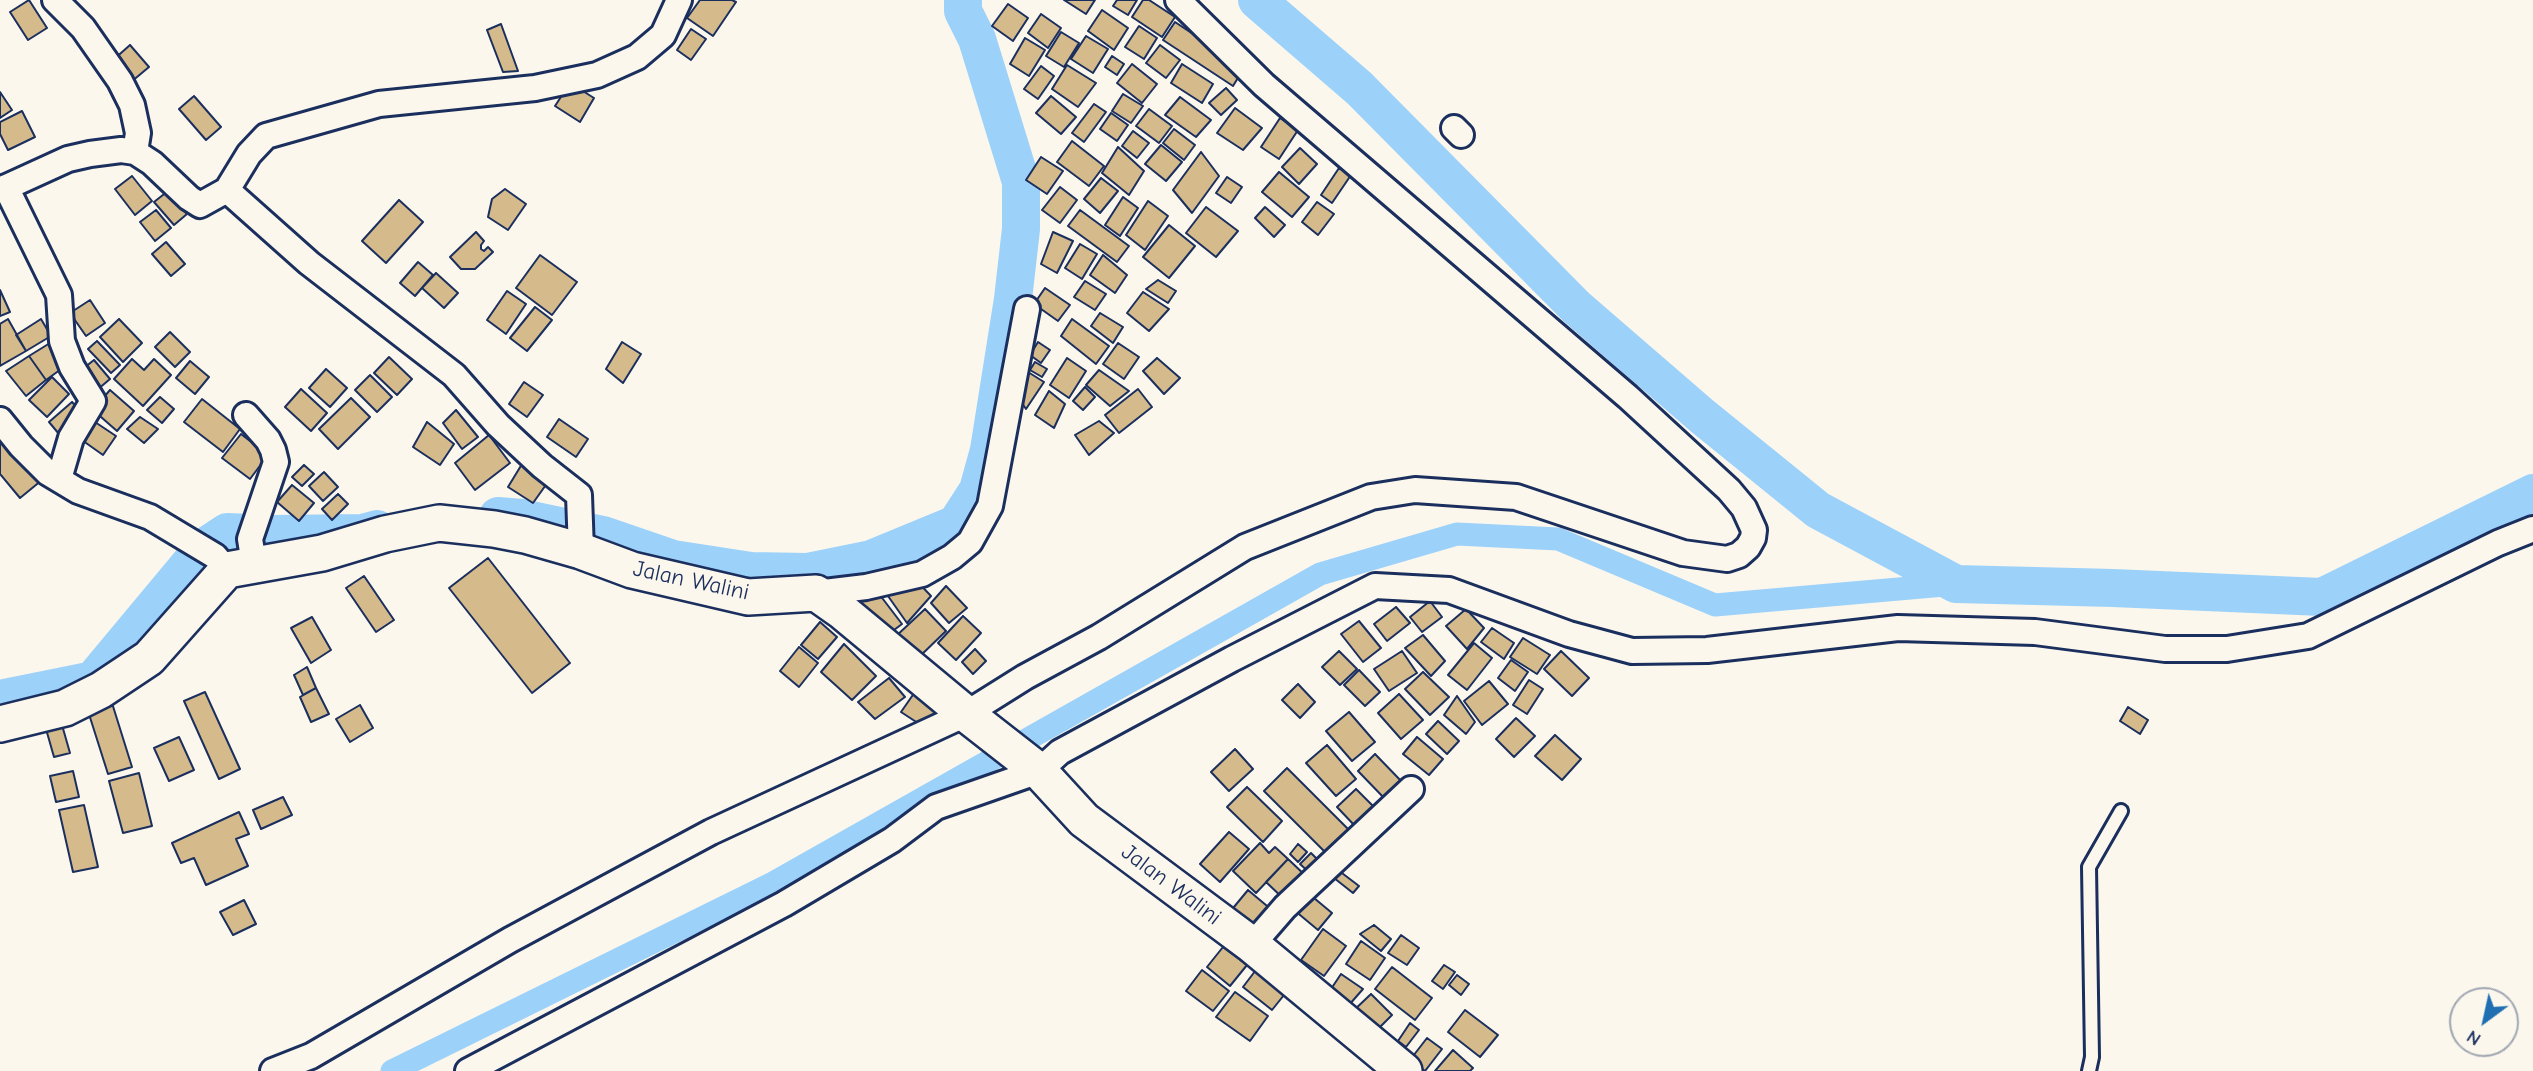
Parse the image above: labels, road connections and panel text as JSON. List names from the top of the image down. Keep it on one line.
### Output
{"streets":{"street":["Jalan Walini"]},"north":"bottom left"}
